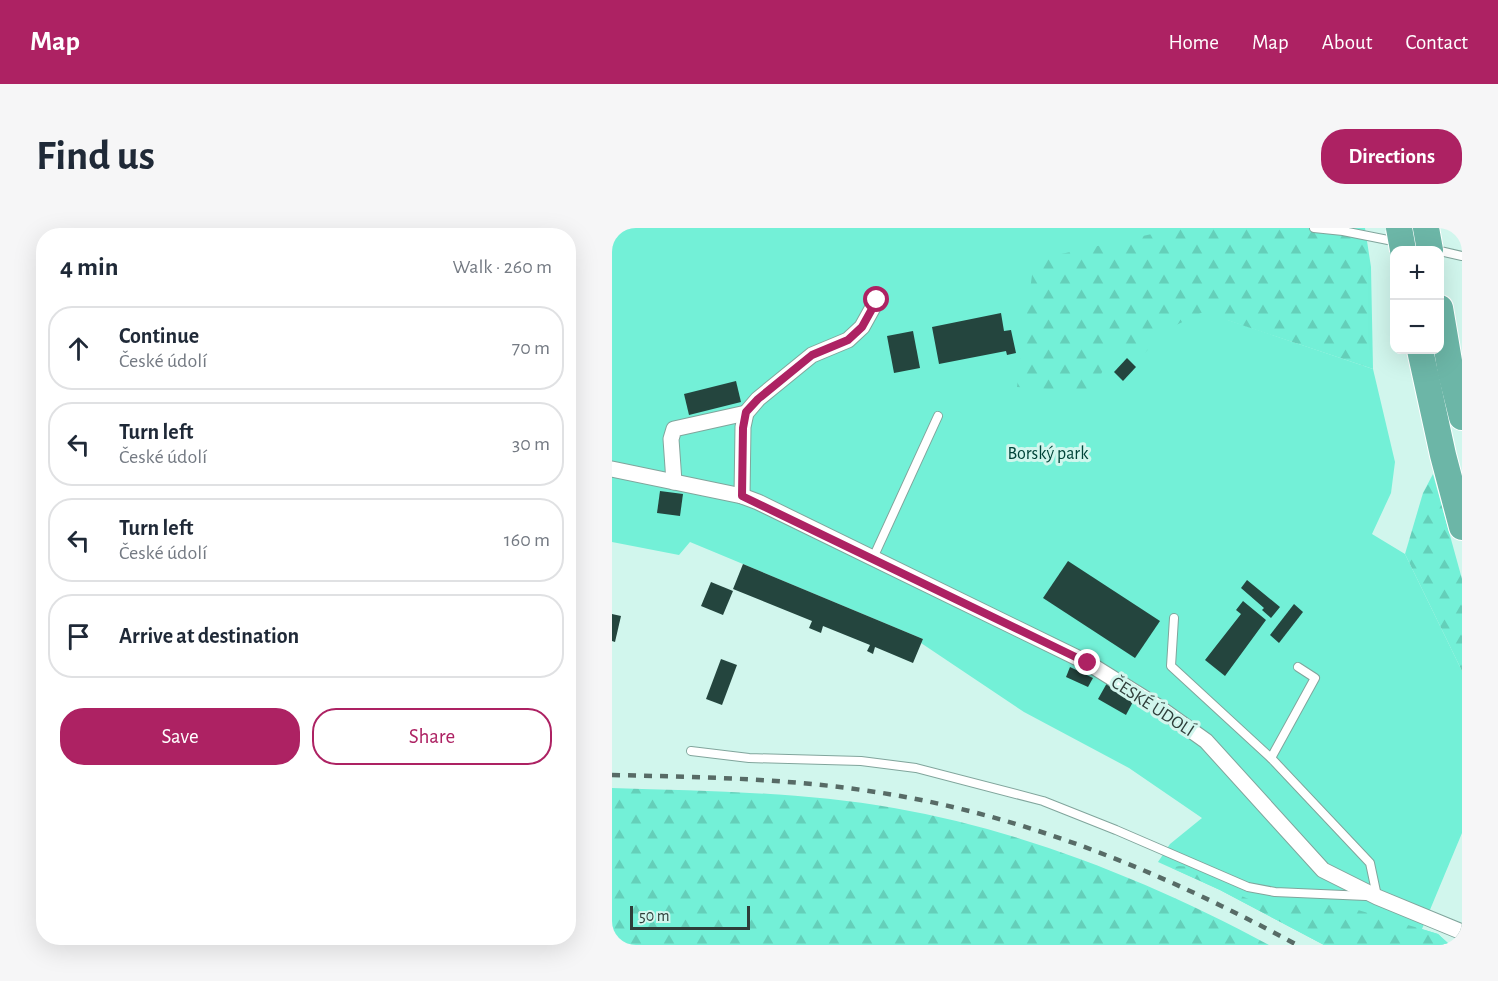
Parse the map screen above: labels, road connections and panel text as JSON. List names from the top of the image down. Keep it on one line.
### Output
{"streets":{"street":["ČESKÉ ÚDOLÍ"]},"parks":["Borský park"],"scale_bar":"50 m","page":{"header":"Map","nav":["Home","Map","About","Contact"],"buttons":["Directions",["Save","Share"]],"title":"Find us","heading":["4 min","Walk · 260 m"],"map_buttons":["+","−"],"list":[["Continue","České údolí","70 m"],["Turn left","České údolí","30 m"],["Turn left","České údolí","160 m"],"Arrive at destination"],"scale":"50 m"}}
